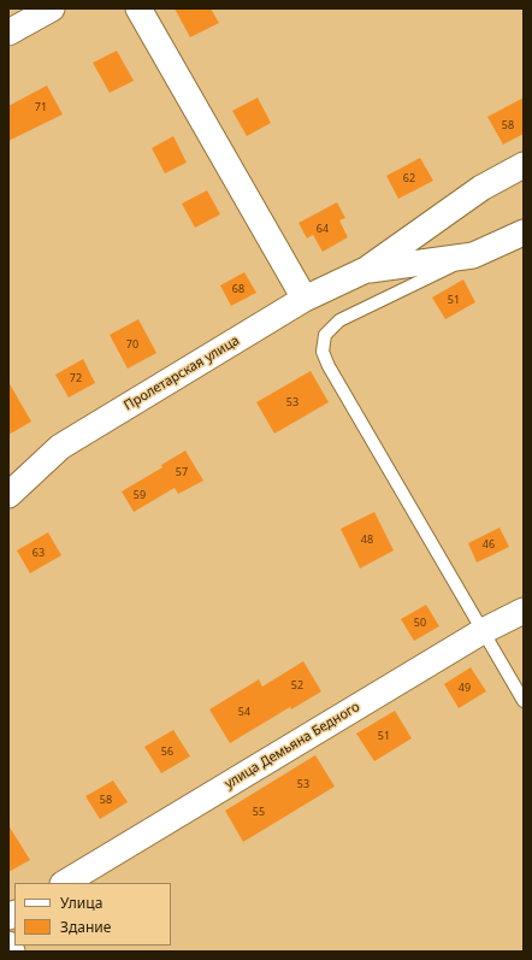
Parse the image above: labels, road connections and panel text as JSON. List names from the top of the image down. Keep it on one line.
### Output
{"streets":{"street":["Пролетарская улица","улица Демьяна Бедного"]},"house_numbers":["71","58","62","64","68","51","70","72","53","57","59","48","46","63","50","52","49","54","51","56","53","58","55"],"legend":["Улица","Здание"]}
